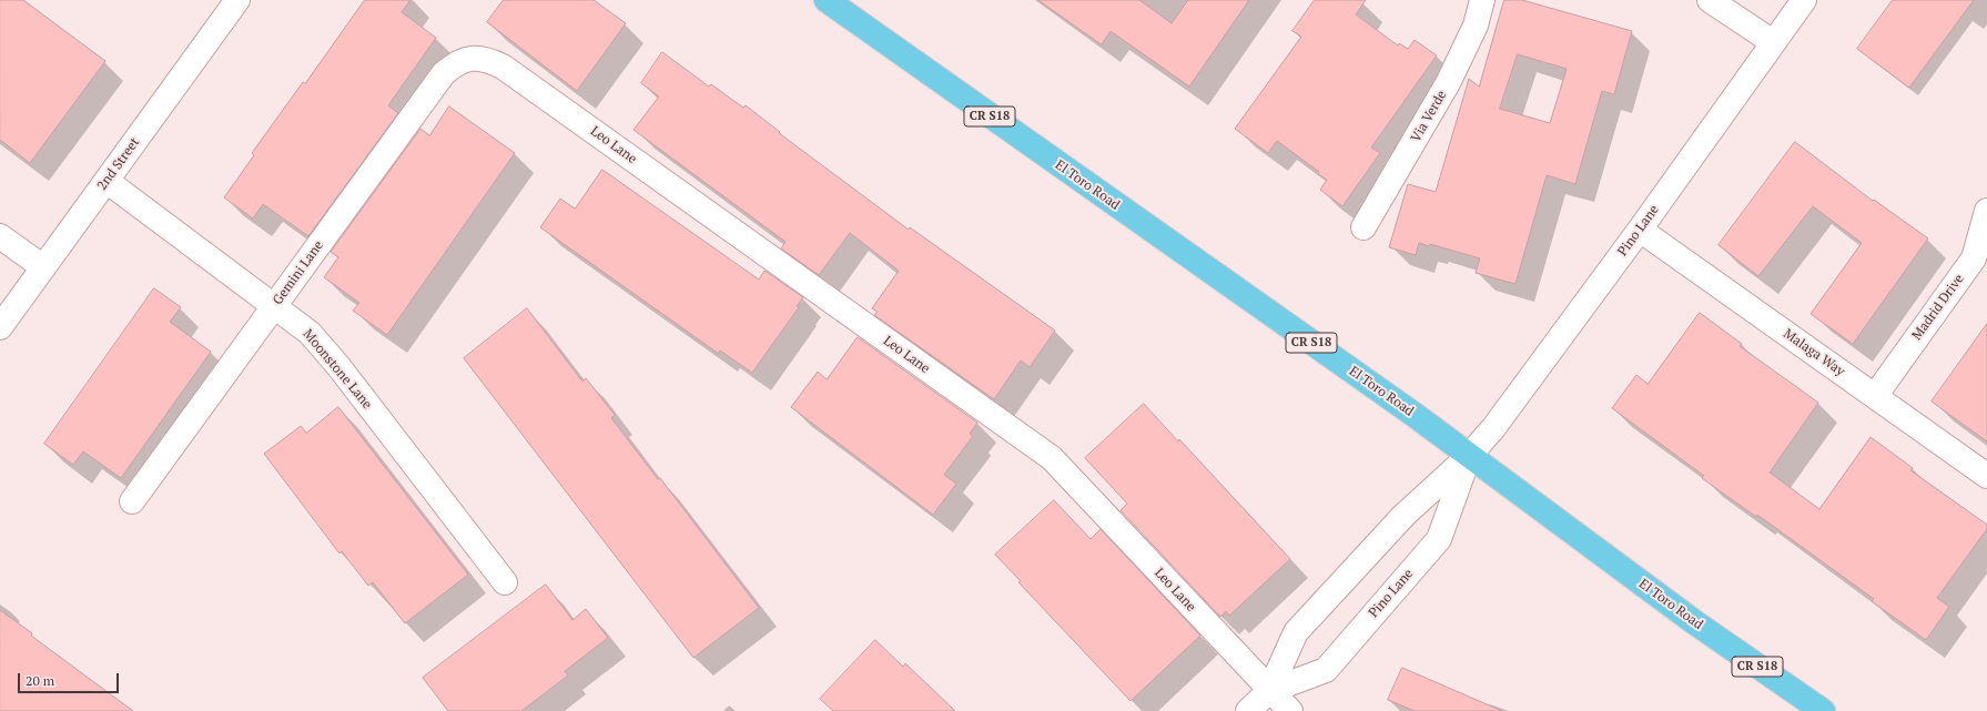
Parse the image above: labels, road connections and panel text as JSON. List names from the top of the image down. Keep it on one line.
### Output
{"streets":{"main road":["CR S18","El Toro Road"],"street":["Via Verde","Leo Lane","2nd Street","Pino Lane","Gemini Lane","Madrid Drive","Malaga Way","Moonstone Lane"]},"crossings":[["Leo Lane","Pino Lane"],["Leo Lane","Gemini Lane"],["2nd Street","Moonstone Lane"],["El Toro Road","Pino Lane"],["Pino Lane","Malaga Way"],["Gemini Lane","Moonstone Lane"],["Madrid Drive","Malaga Way"]],"scale_bar":"20 m"}
